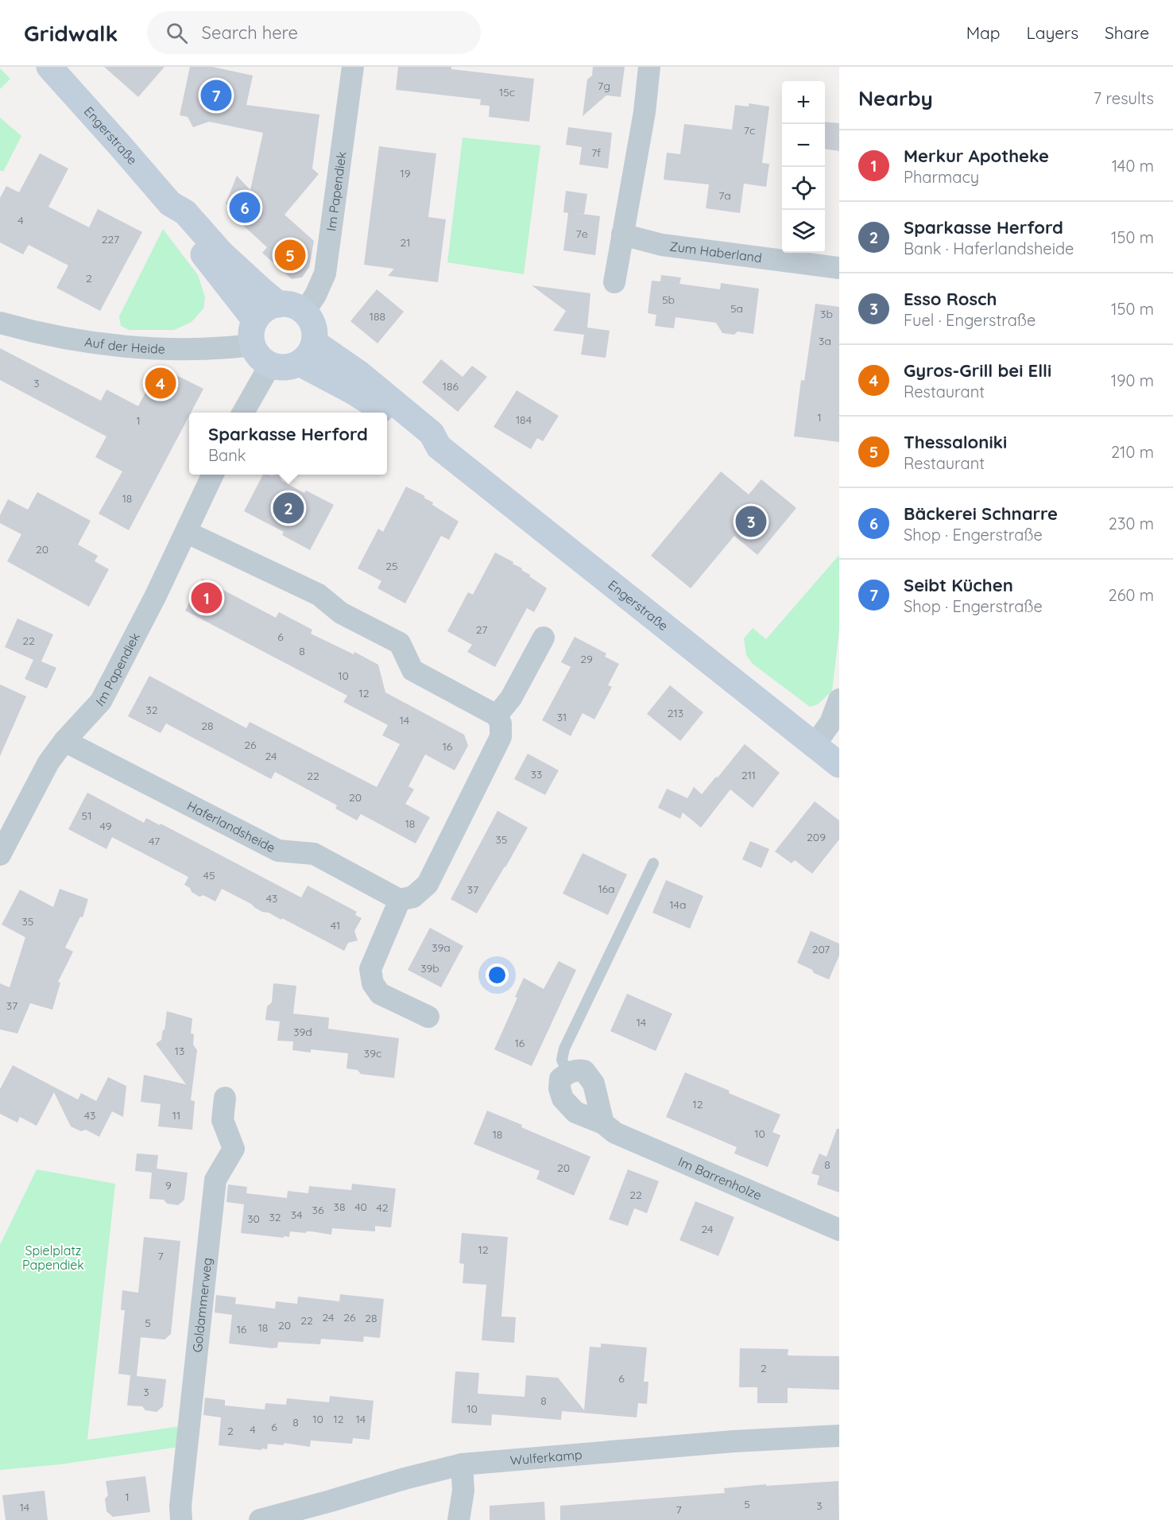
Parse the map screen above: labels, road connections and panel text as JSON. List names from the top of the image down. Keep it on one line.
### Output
{"streets":{"main road":["Engerstraße"],"street":["Im Papendiek","Zum Haberland","Auf der Heide","Haferlandsheide","Im Barrenholze","Goldammerweg","Wulferkamp"]},"crossings":[["Engerstraße","Im Papendiek"],["Engerstraße","Auf der Heide"],["Im Papendiek","Auf der Heide"],["Im Papendiek","Haferlandsheide"]],"parks":["Spielplatz Papendiek"],"house_numbers":["7g","15c","7c","7f","19","7a","4","7e","227","21","2","5b","5a","3b","188","3a","3","186","1","184","1","18","20","25","27","6","22","8","29","10","12","32","213","31","14","28","26","16","24","33","211","22","20","51","18","49","209","35","47","45","16a","37","43","14a","35","41","39a","207","39b","37","14","39d","16","13","39c","12","43","11","10","18","8","20","9","22","38","40","42","36","34","32","30","24","12","7","24","26","28","22","5","20","18","16","2","6","3","8","10","10","12","14","8","6","4","2","1","5","3","14","7"],"page":{"header":"Gridwalk","search":"Search here","nav":["Map","Layers","Share"],"heading":["Nearby","7 results"],"pins":["7","6","5","4","2","3","1"],"map_buttons":["+","−"],"list":[{"mark":"1","name":"Merkur Apotheke","note":"Pharmacy","value":"140 m"},{"mark":"2","name":"Sparkasse Herford","note":"Bank · Haferlandsheide","value":"150 m"},{"mark":"3","name":"Esso Rosch","note":"Fuel · Engerstraße","value":"150 m"},{"mark":"4","name":"Gyros-Grill bei Elli","note":"Restaurant","value":"190 m"},{"mark":"5","name":"Thessaloniki","note":"Restaurant","value":"210 m"},{"mark":"6","name":"Bäckerei Schnarre","note":"Shop · Engerstraße","value":"230 m"},{"mark":"7","name":"Seibt Küchen","note":"Shop · Engerstraße","value":"260 m"}],"popup":["Sparkasse Herford","Bank"]}}
